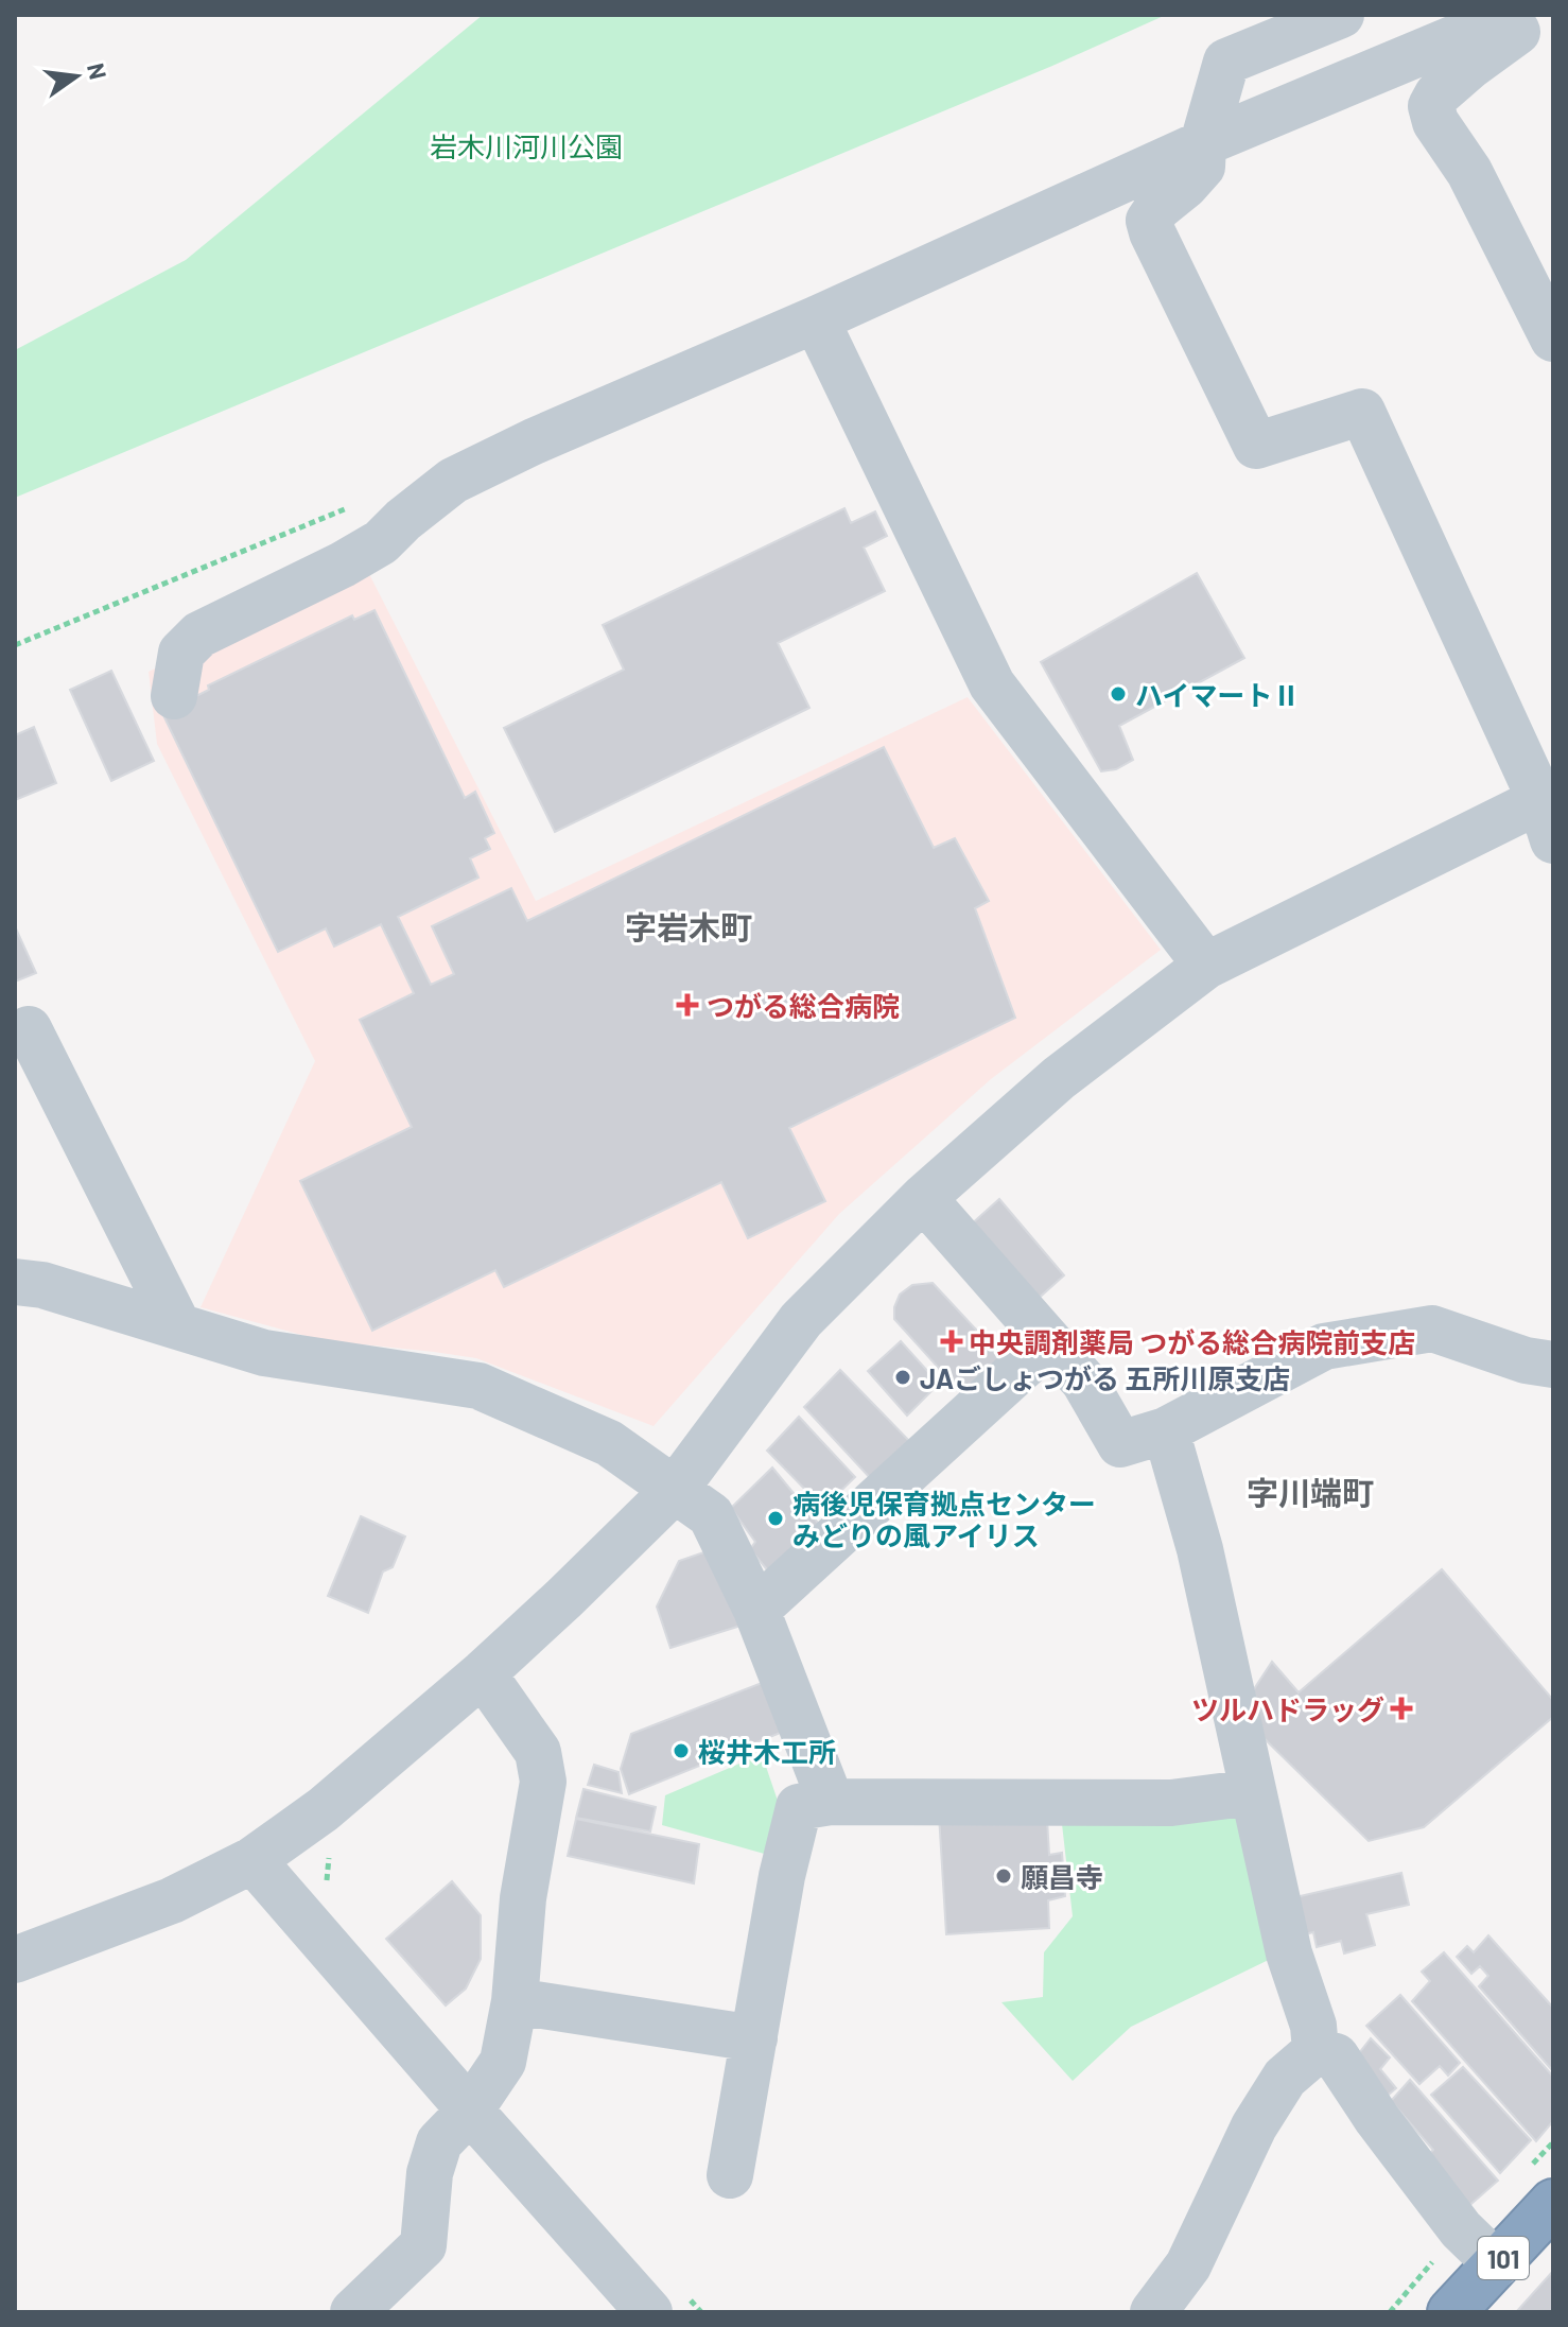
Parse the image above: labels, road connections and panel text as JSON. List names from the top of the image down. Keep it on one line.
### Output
{"streets":{"highway":["101"]},"districts":["字岩木町","字川端町"],"parks":["岩木川河川公園"],"places":{"other":["ハイマートⅡ","JAごしょつがる 五所川原支店","病後児保育拠点センター みどりの風アイリス","桜井木工所","願昌寺"],"health":["つがる総合病院","中央調剤薬局 つがる総合病院前支店","ツルハドラッグ"]},"north":"right"}
